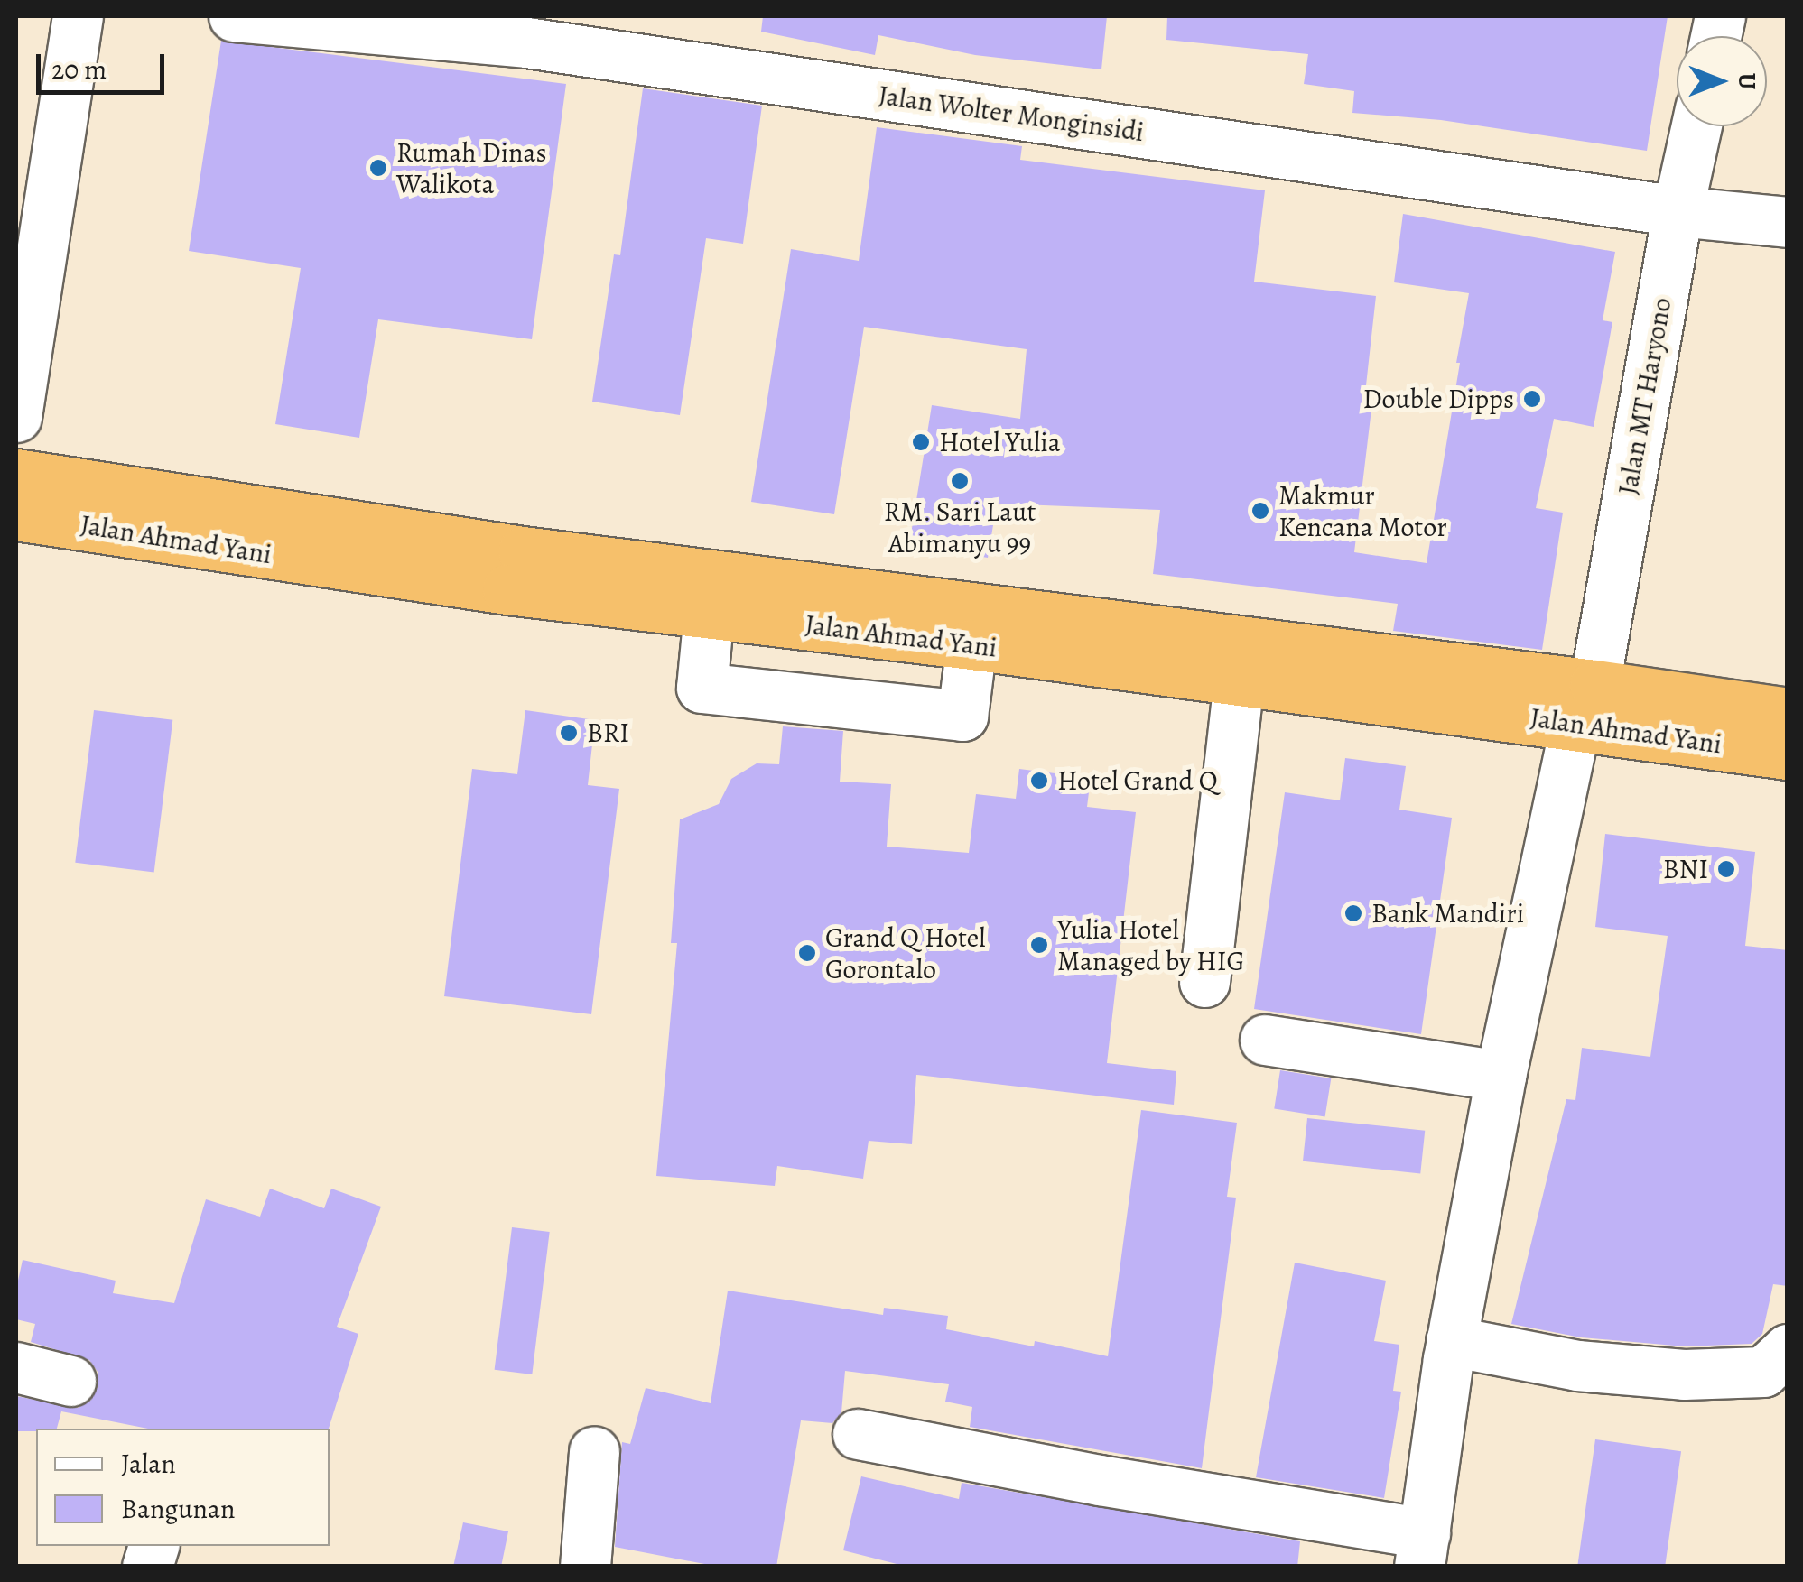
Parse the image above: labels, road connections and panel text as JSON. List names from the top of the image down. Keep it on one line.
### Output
{"streets":{"highway":["Jalan Ahmad Yani"],"street":["Jalan Wolter Monginsidi","Jalan MT Haryono"]},"crossings":[["Jalan Wolter Monginsidi","Jalan MT Haryono"],["Jalan MT Haryono","Jalan Ahmad Yani"]],"places":["Rumah Dinas Walikota","Double Dipps","Hotel Yulia","RM. Sari Laut Abimanyu 99","Makmur Kencana Motor","BRI","Hotel Grand Q","BNI","Bank Mandiri","Yulia Hotel Managed by HIG","Grand Q Hotel Gorontalo"],"legend":["Jalan","Bangunan"],"scale_bar":"20 m","north":"right"}
